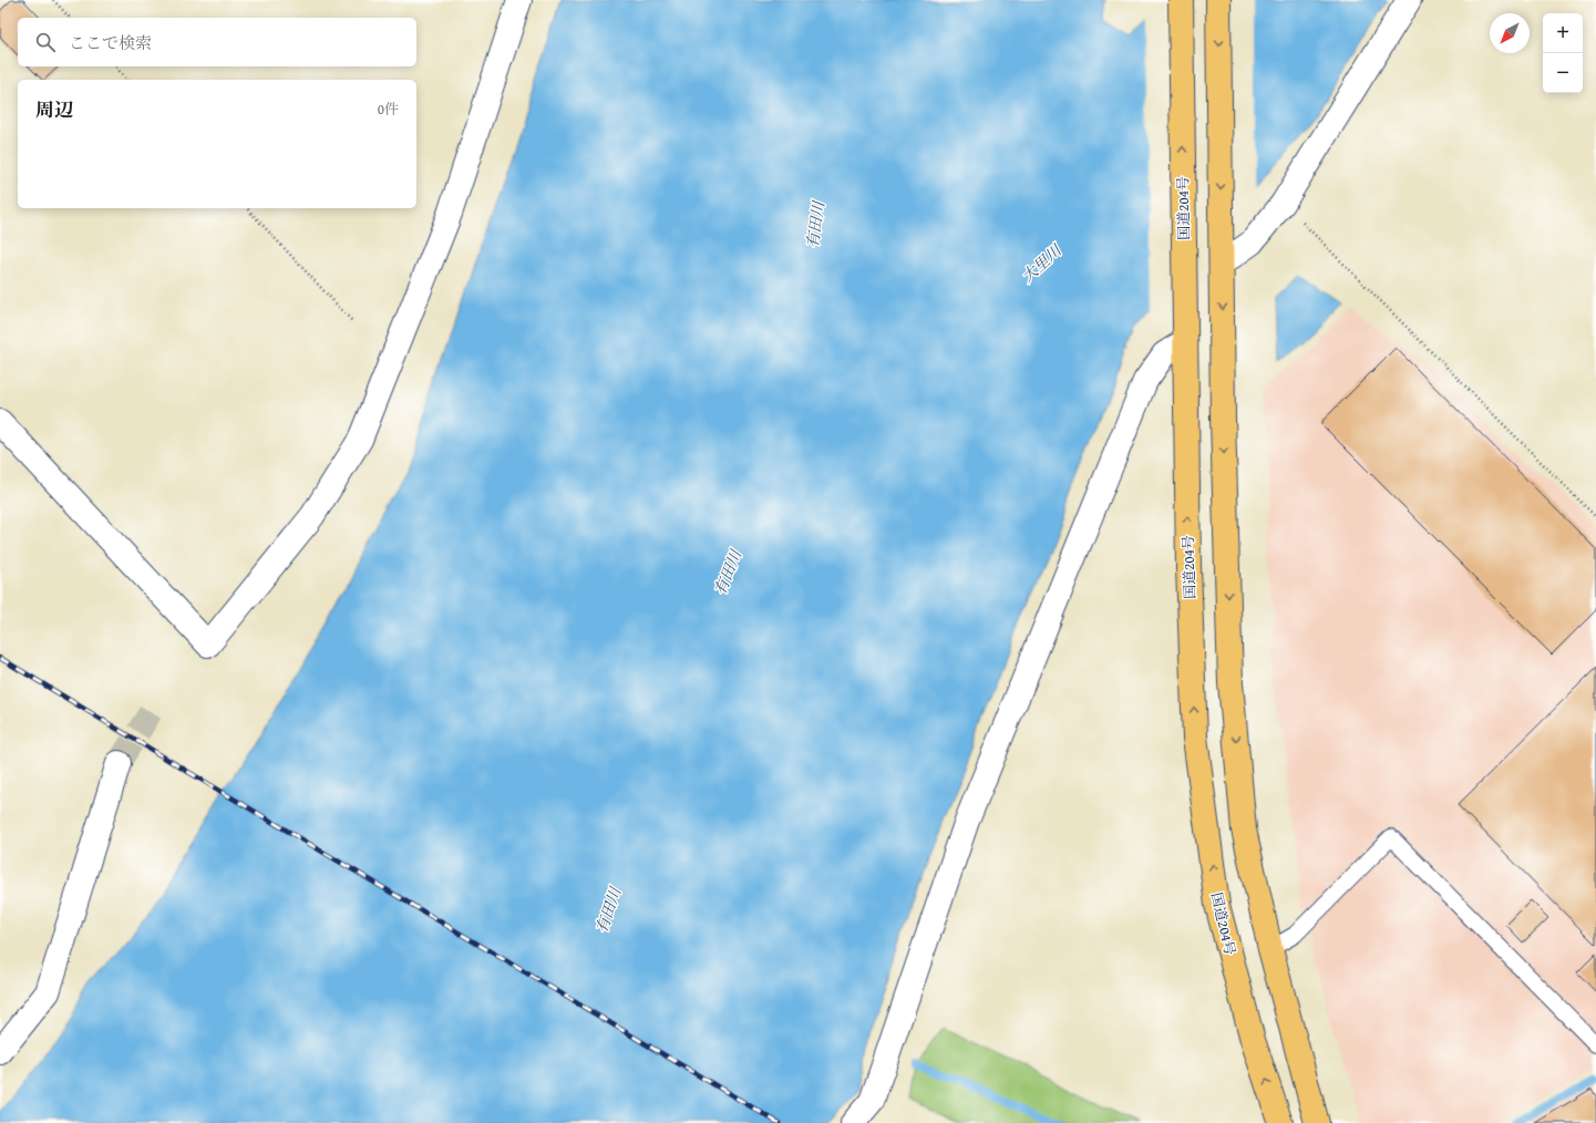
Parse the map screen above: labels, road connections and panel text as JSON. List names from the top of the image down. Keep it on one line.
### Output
{"streets":{"highway":["国道204号"]},"water":["有田川","大里川"],"north":"bottom left","page":{"map_buttons":["+","−"],"search":"ここで検索","heading":["周辺","0件"]}}
